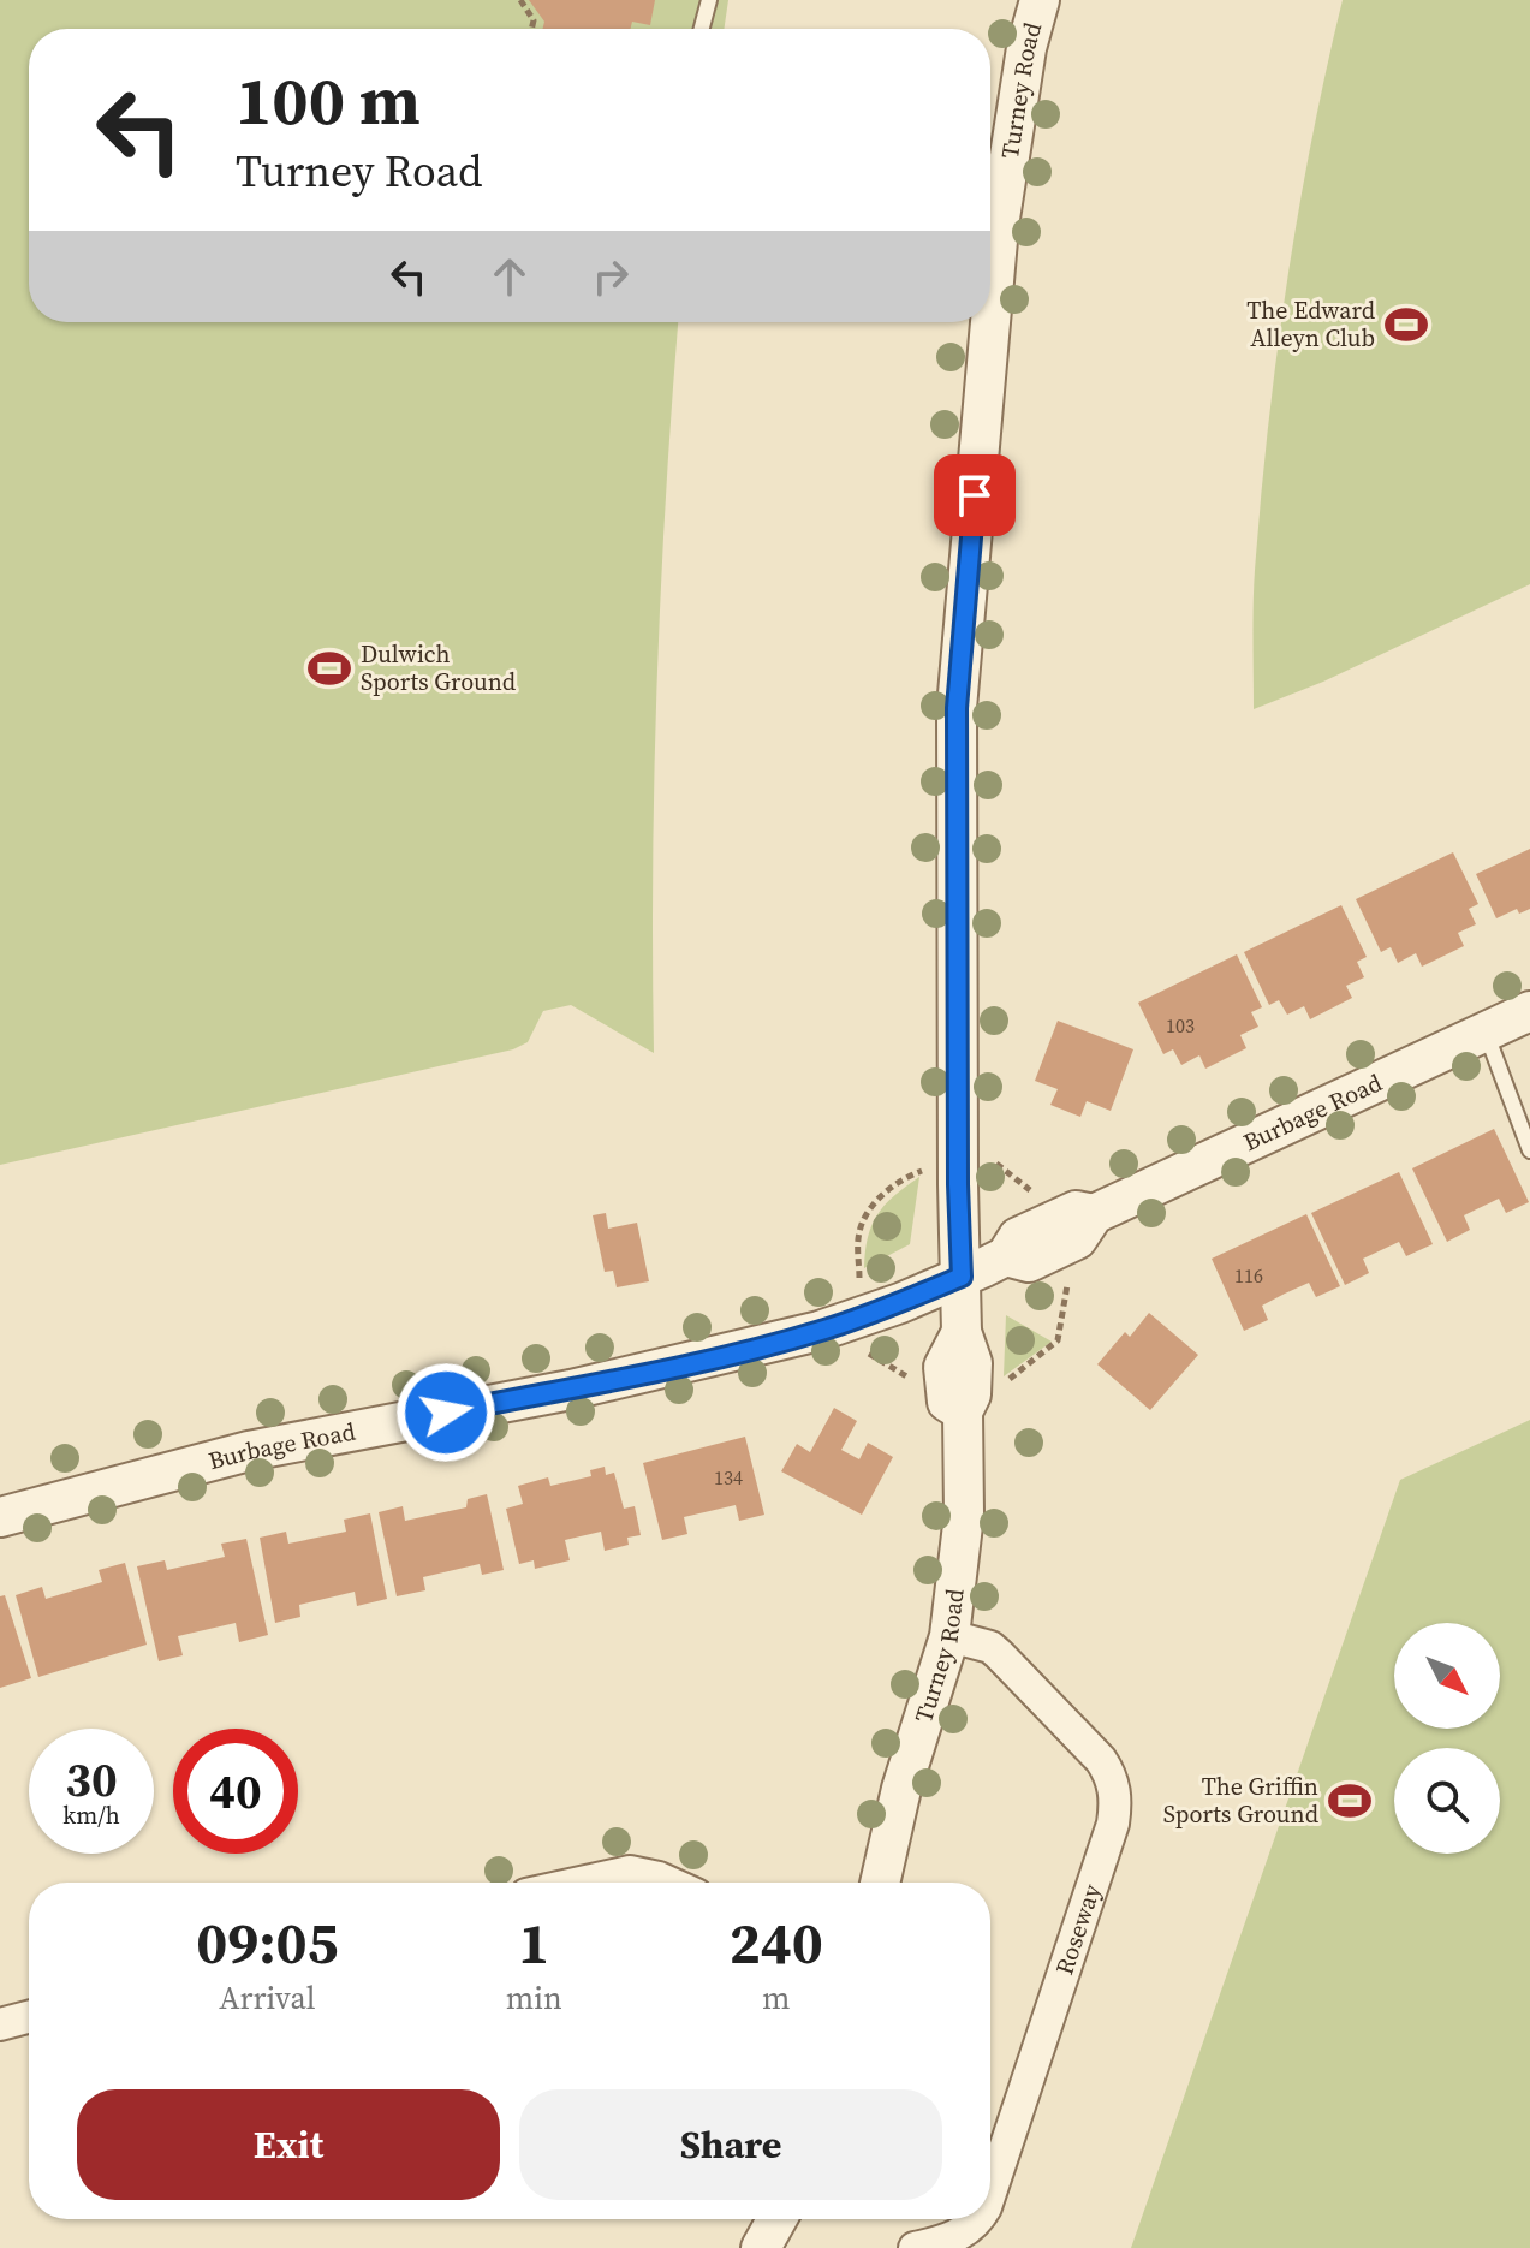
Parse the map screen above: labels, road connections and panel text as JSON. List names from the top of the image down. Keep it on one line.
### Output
{"streets":{"street":["Turney Road","Burbage Road","Roseway"]},"crossings":[["Turney Road","Burbage Road"],["Turney Road","Roseway"]],"places":{"sports":["The Edward Alleyn Club","Dulwich Sports Ground","The Griffin Sports Ground"]},"house_numbers":["103","116","134"],"north":"bottom right","page":{"turn":["100 m","Turney Road"],"speed":"30 km/h","limit":"40","eta":["09:05","Arrival","1","min","240","m"],"buttons":["Exit","Share"]}}
